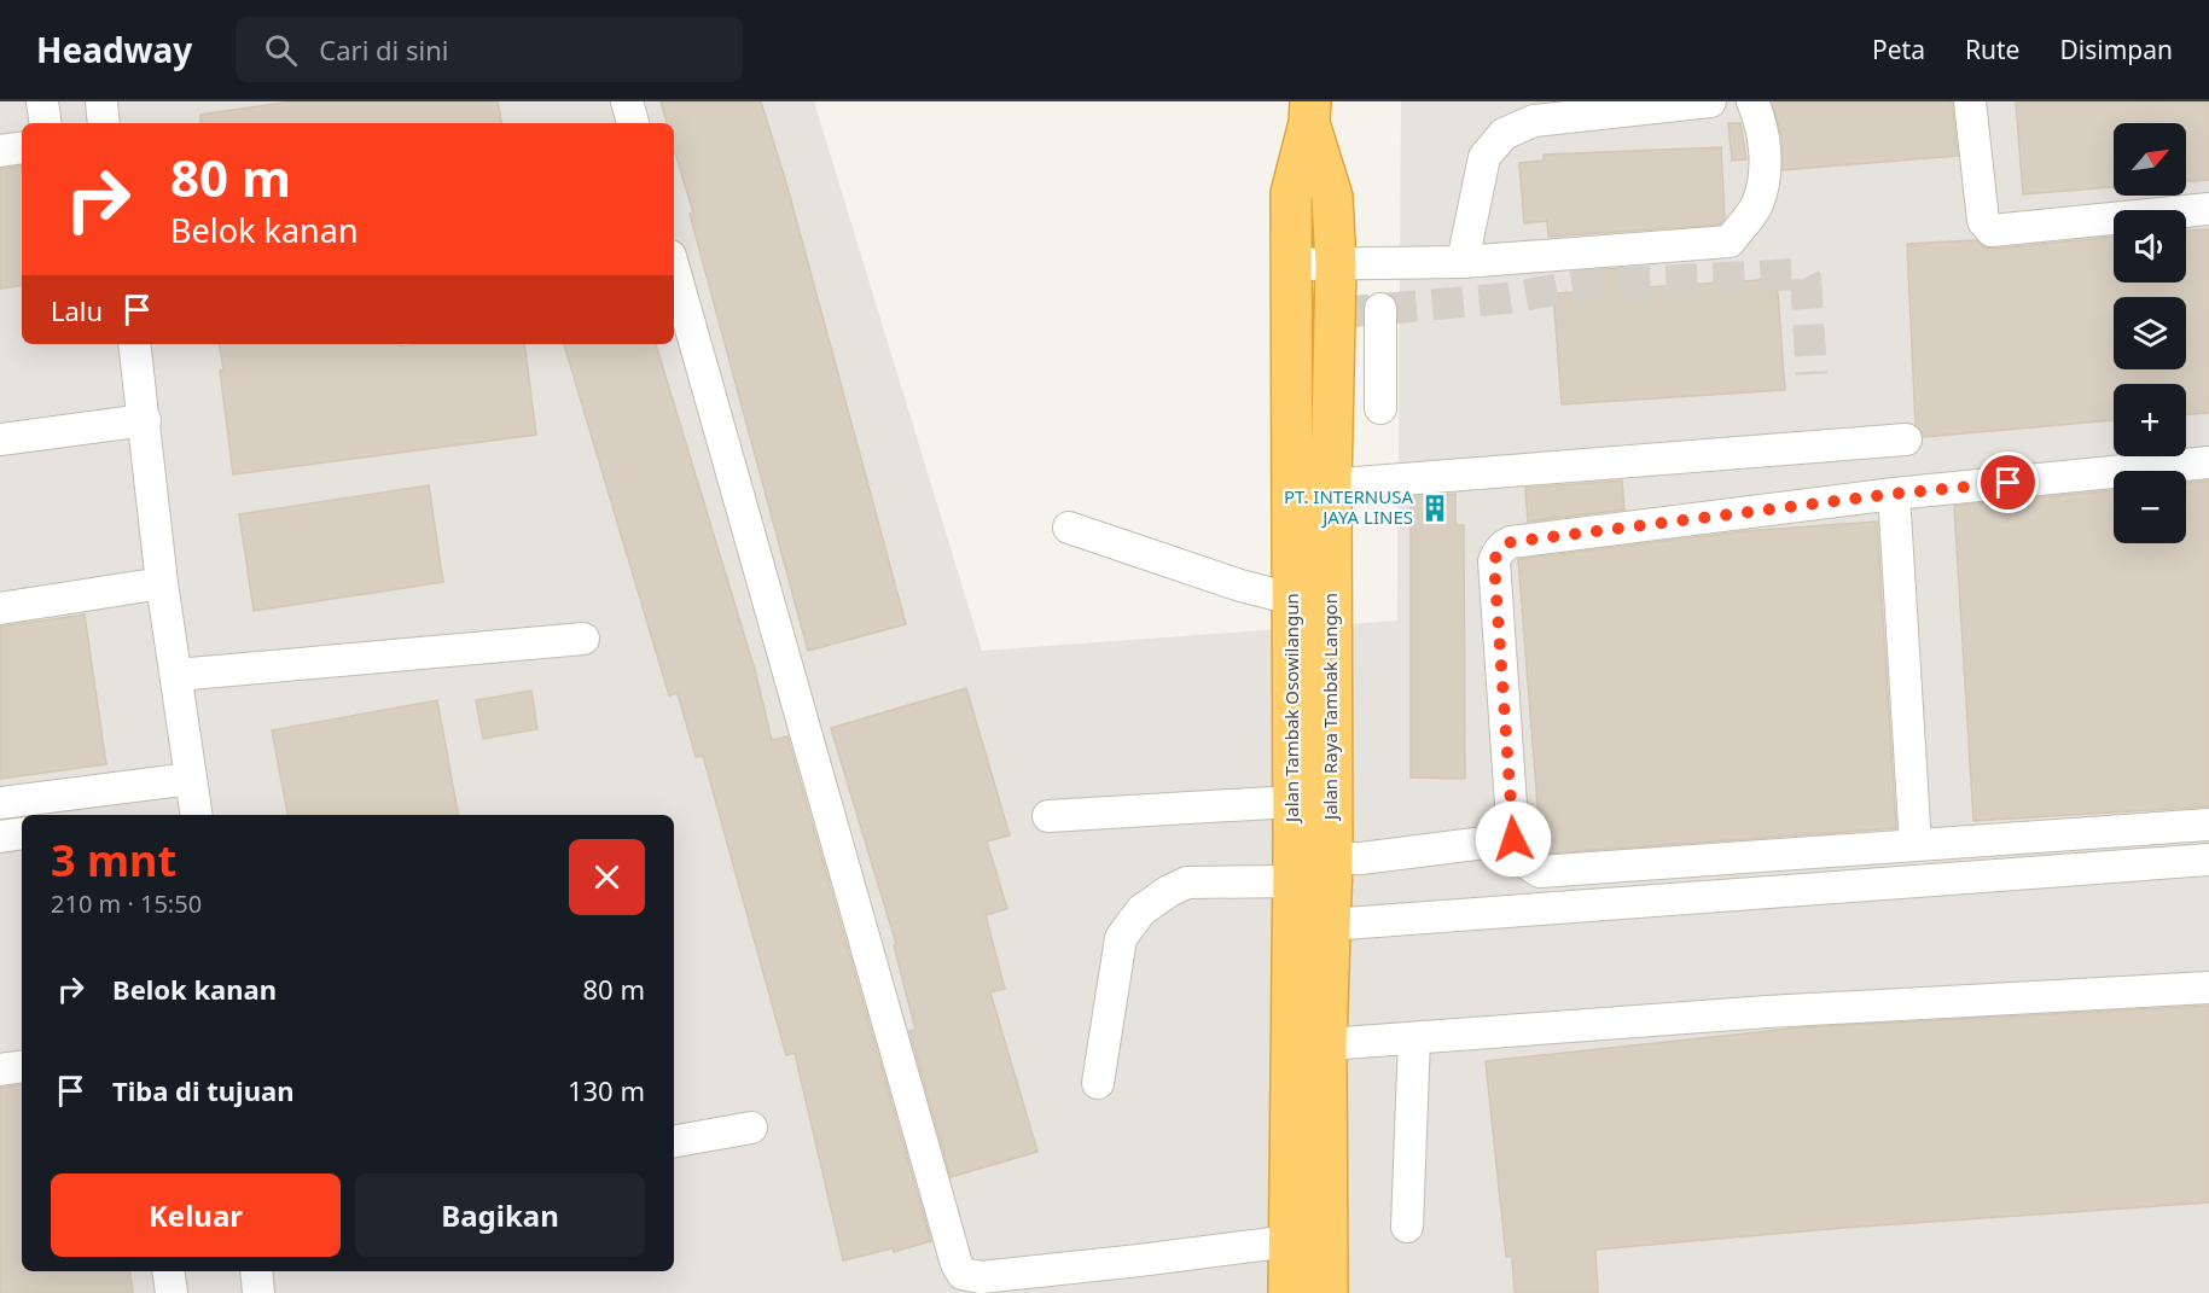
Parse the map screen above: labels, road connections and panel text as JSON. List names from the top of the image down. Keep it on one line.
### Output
{"streets":{"highway":["Jalan Raya Tambak Langon","Jalan Tambak Osowilangun"]},"crossings":[["Jalan Raya Tambak Langon","Jalan Tambak Osowilangun"]],"places":{"building":["PT. INTERNUSA JAYA LINES"]},"north":"top right","page":{"header":"Headway","search":"Cari di sini","nav":["Peta","Rute","Disimpan"],"map_buttons":["+","−"],"turn":["80 m","Belok kanan"],"then":"Lalu","heading":["3 mnt","210 m · 15:50"],"list":[{"name":"Belok kanan","value":"80 m"},{"name":"Tiba di tujuan","value":"130 m"}],"buttons":["Keluar","Bagikan"]}}
